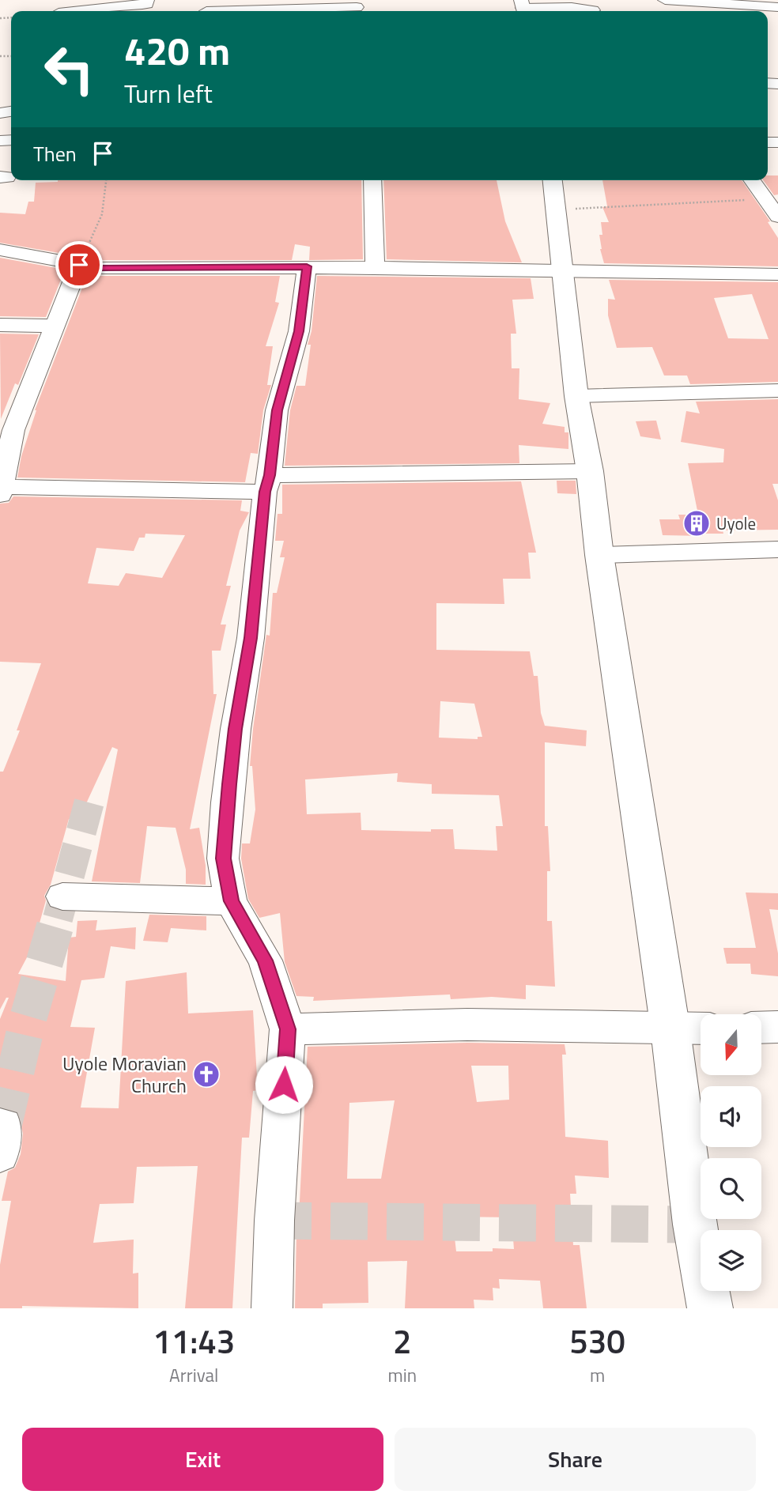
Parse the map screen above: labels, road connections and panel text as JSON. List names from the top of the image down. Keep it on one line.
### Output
{"places":{"building":["Uyole"],"church":["Uyole Moravian Church"]},"north":"bottom","page":{"turn":["420 m","Turn left"],"then":"Then","eta":["11:43","Arrival","2","min","530","m"],"buttons":["Exit","Share"]}}
